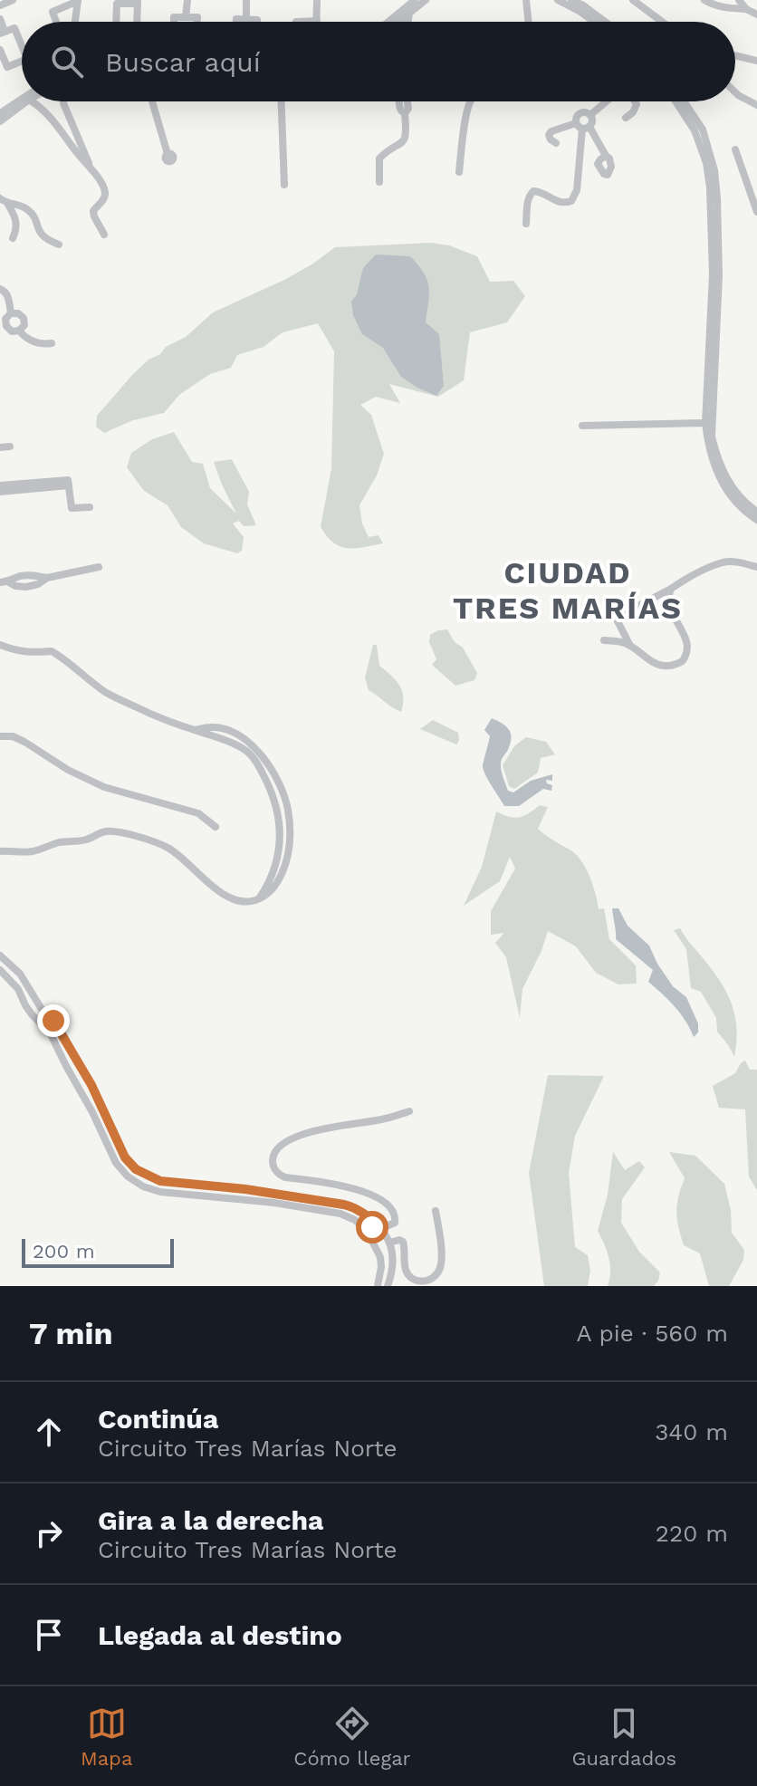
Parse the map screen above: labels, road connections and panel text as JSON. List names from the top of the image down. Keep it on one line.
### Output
{"districts":["CIUDAD TRES MARÍAS"],"scale_bar":"200 m","page":{"search":"Buscar aquí","scale":"200 m","heading":["7 min","A pie · 560 m"],"list":[["Continúa","Circuito Tres Marías Norte","340 m"],["Gira a la derecha","Circuito Tres Marías Norte","220 m"],"Llegada al destino"],"nav":["Mapa","Cómo llegar","Guardados"]}}
